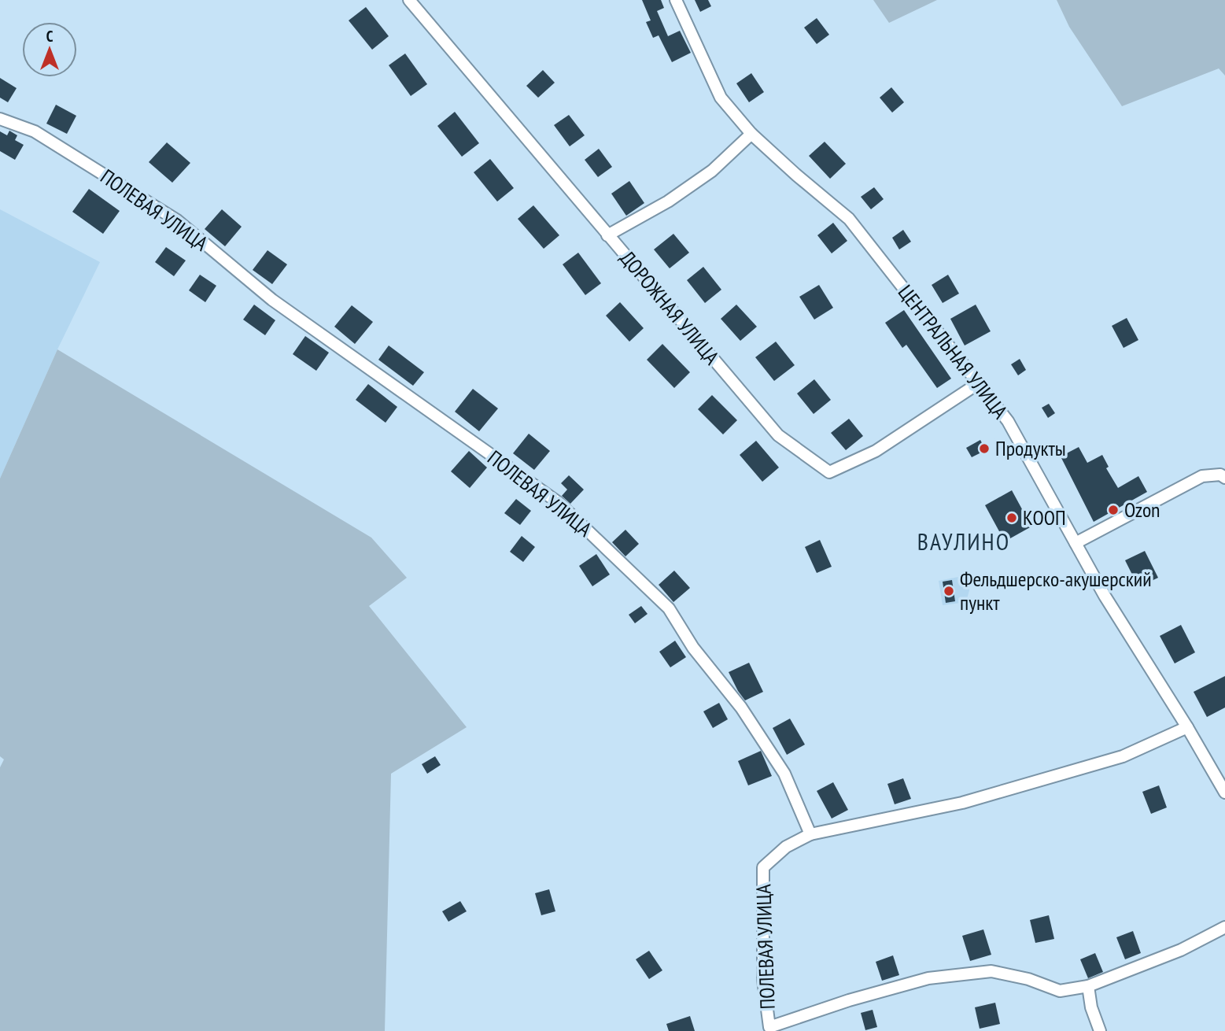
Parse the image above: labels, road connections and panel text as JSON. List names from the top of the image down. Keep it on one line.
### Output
{"streets":{"street":["ПОЛЕВАЯ УЛИЦА","ДОРОЖНАЯ УЛИЦА","ЦЕНТРАЛЬНАЯ УЛИЦА"]},"crossings":[["ДОРОЖНАЯ УЛИЦА","ЦЕНТРАЛЬНАЯ УЛИЦА"]],"districts":["ВАУЛИНО"],"places":["Продукты","Ozon","КООП","Фельдшерско-акушерский пункт"],"north":"top"}
